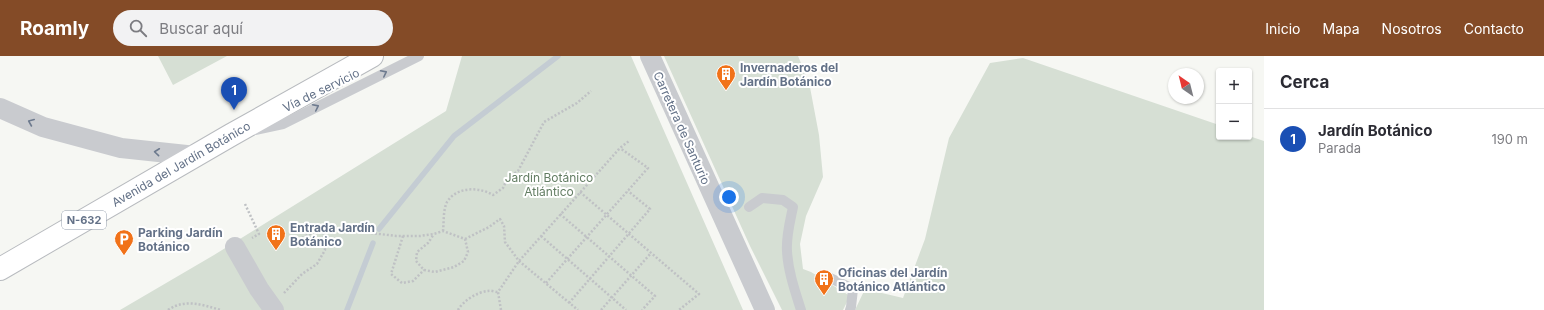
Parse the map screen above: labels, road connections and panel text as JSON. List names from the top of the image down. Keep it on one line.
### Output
{"streets":{"highway":["Avenida del Jardín Botánico","N-632"],"street":["Carretera de Santurio"],"lane":["Vía de servicio"]},"crossings":[["Vía de servicio","Avenida del Jardín Botánico"]],"one_way":["Vía de servicio"],"parks":["Jardín Botánico Atlántico"],"places":{"building":["Invernaderos del Jardín Botánico","Entrada Jardín Botánico","Oficinas del Jardín Botánico Atlántico"],"parking":["Parking Jardín Botánico"]},"north":"top left","page":{"header":"Roamly","search":"Buscar aquí","nav":["Inicio","Mapa","Nosotros","Contacto"],"heading":"Cerca","map_buttons":["+","−"],"pins":"1","list":[{"mark":"1","name":"Jardín Botánico","note":"Parada","value":"190 m"}]}}
